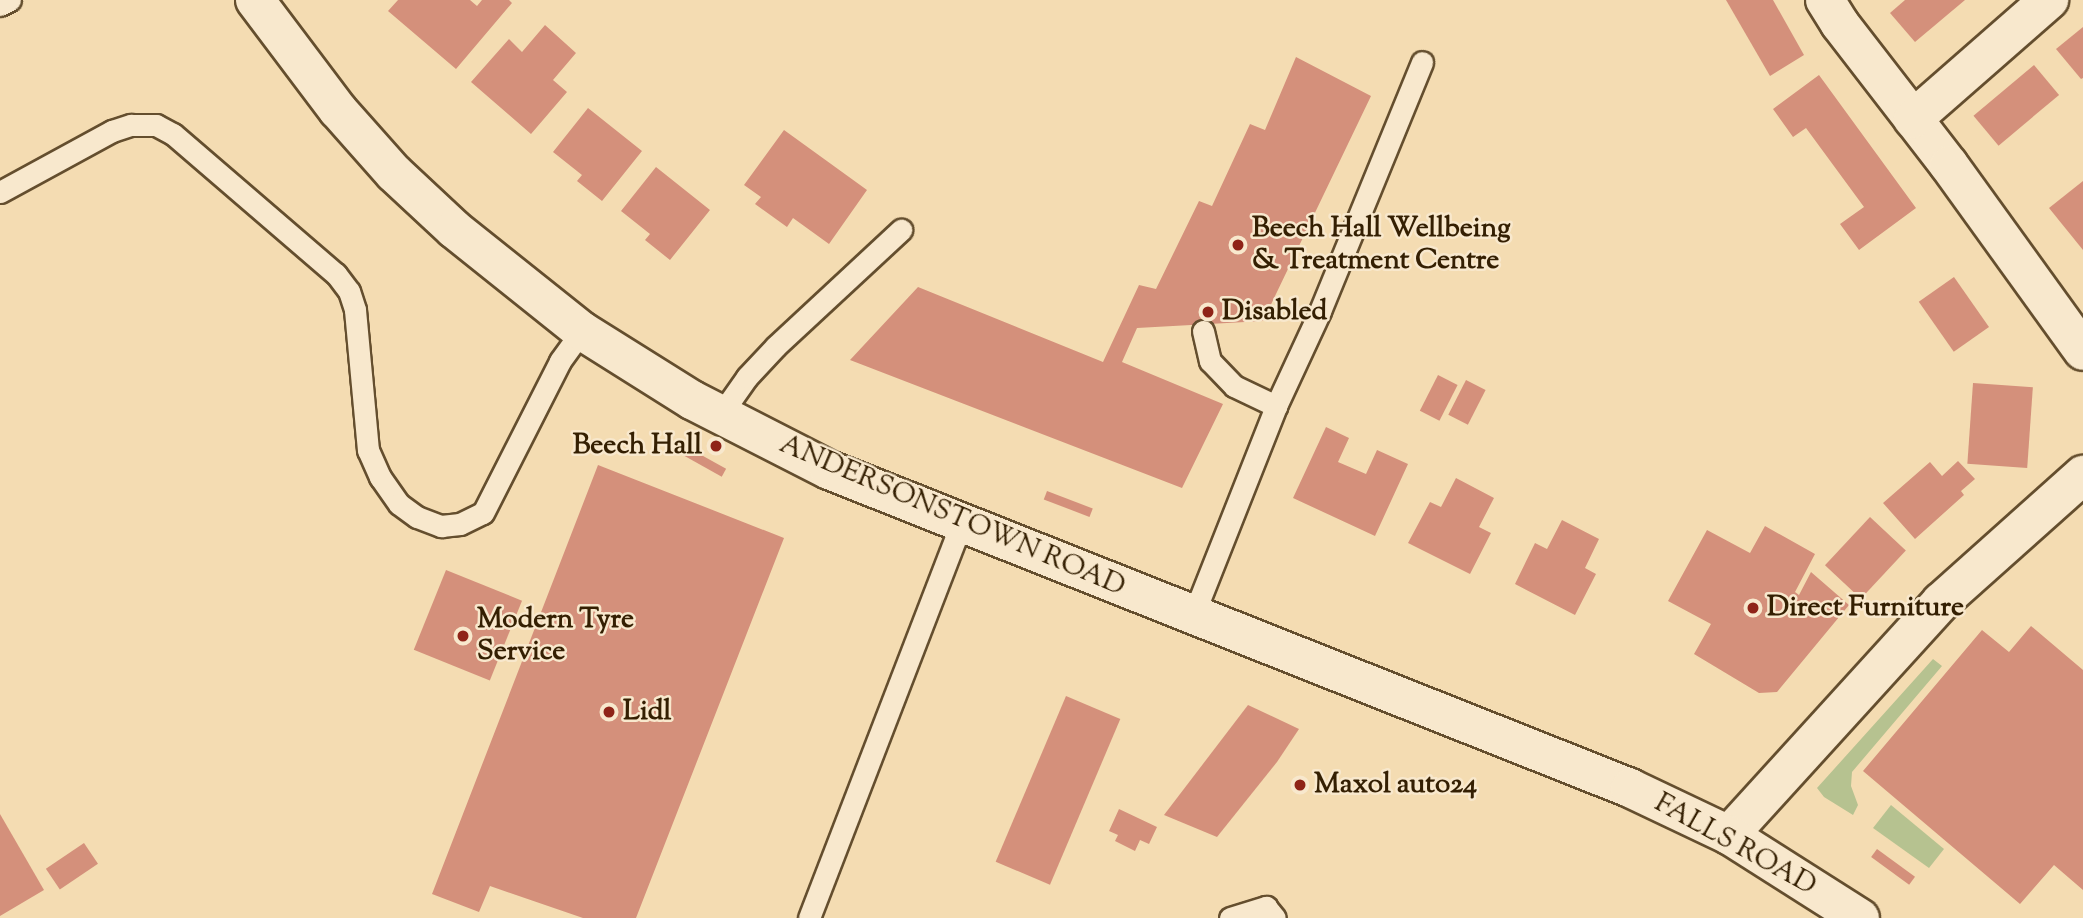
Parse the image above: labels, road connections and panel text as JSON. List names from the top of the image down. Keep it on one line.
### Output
{"streets":{"main road":["ANDERSONSTOWN ROAD","FALLS ROAD"]},"crossings":[["ANDERSONSTOWN ROAD","FALLS ROAD"]],"places":["Beech Hall Wellbeing & Treatment Centre","Disabled","Beech Hall","Direct Furniture","Modern Tyre Service","Lidl","Maxol auto24"]}
